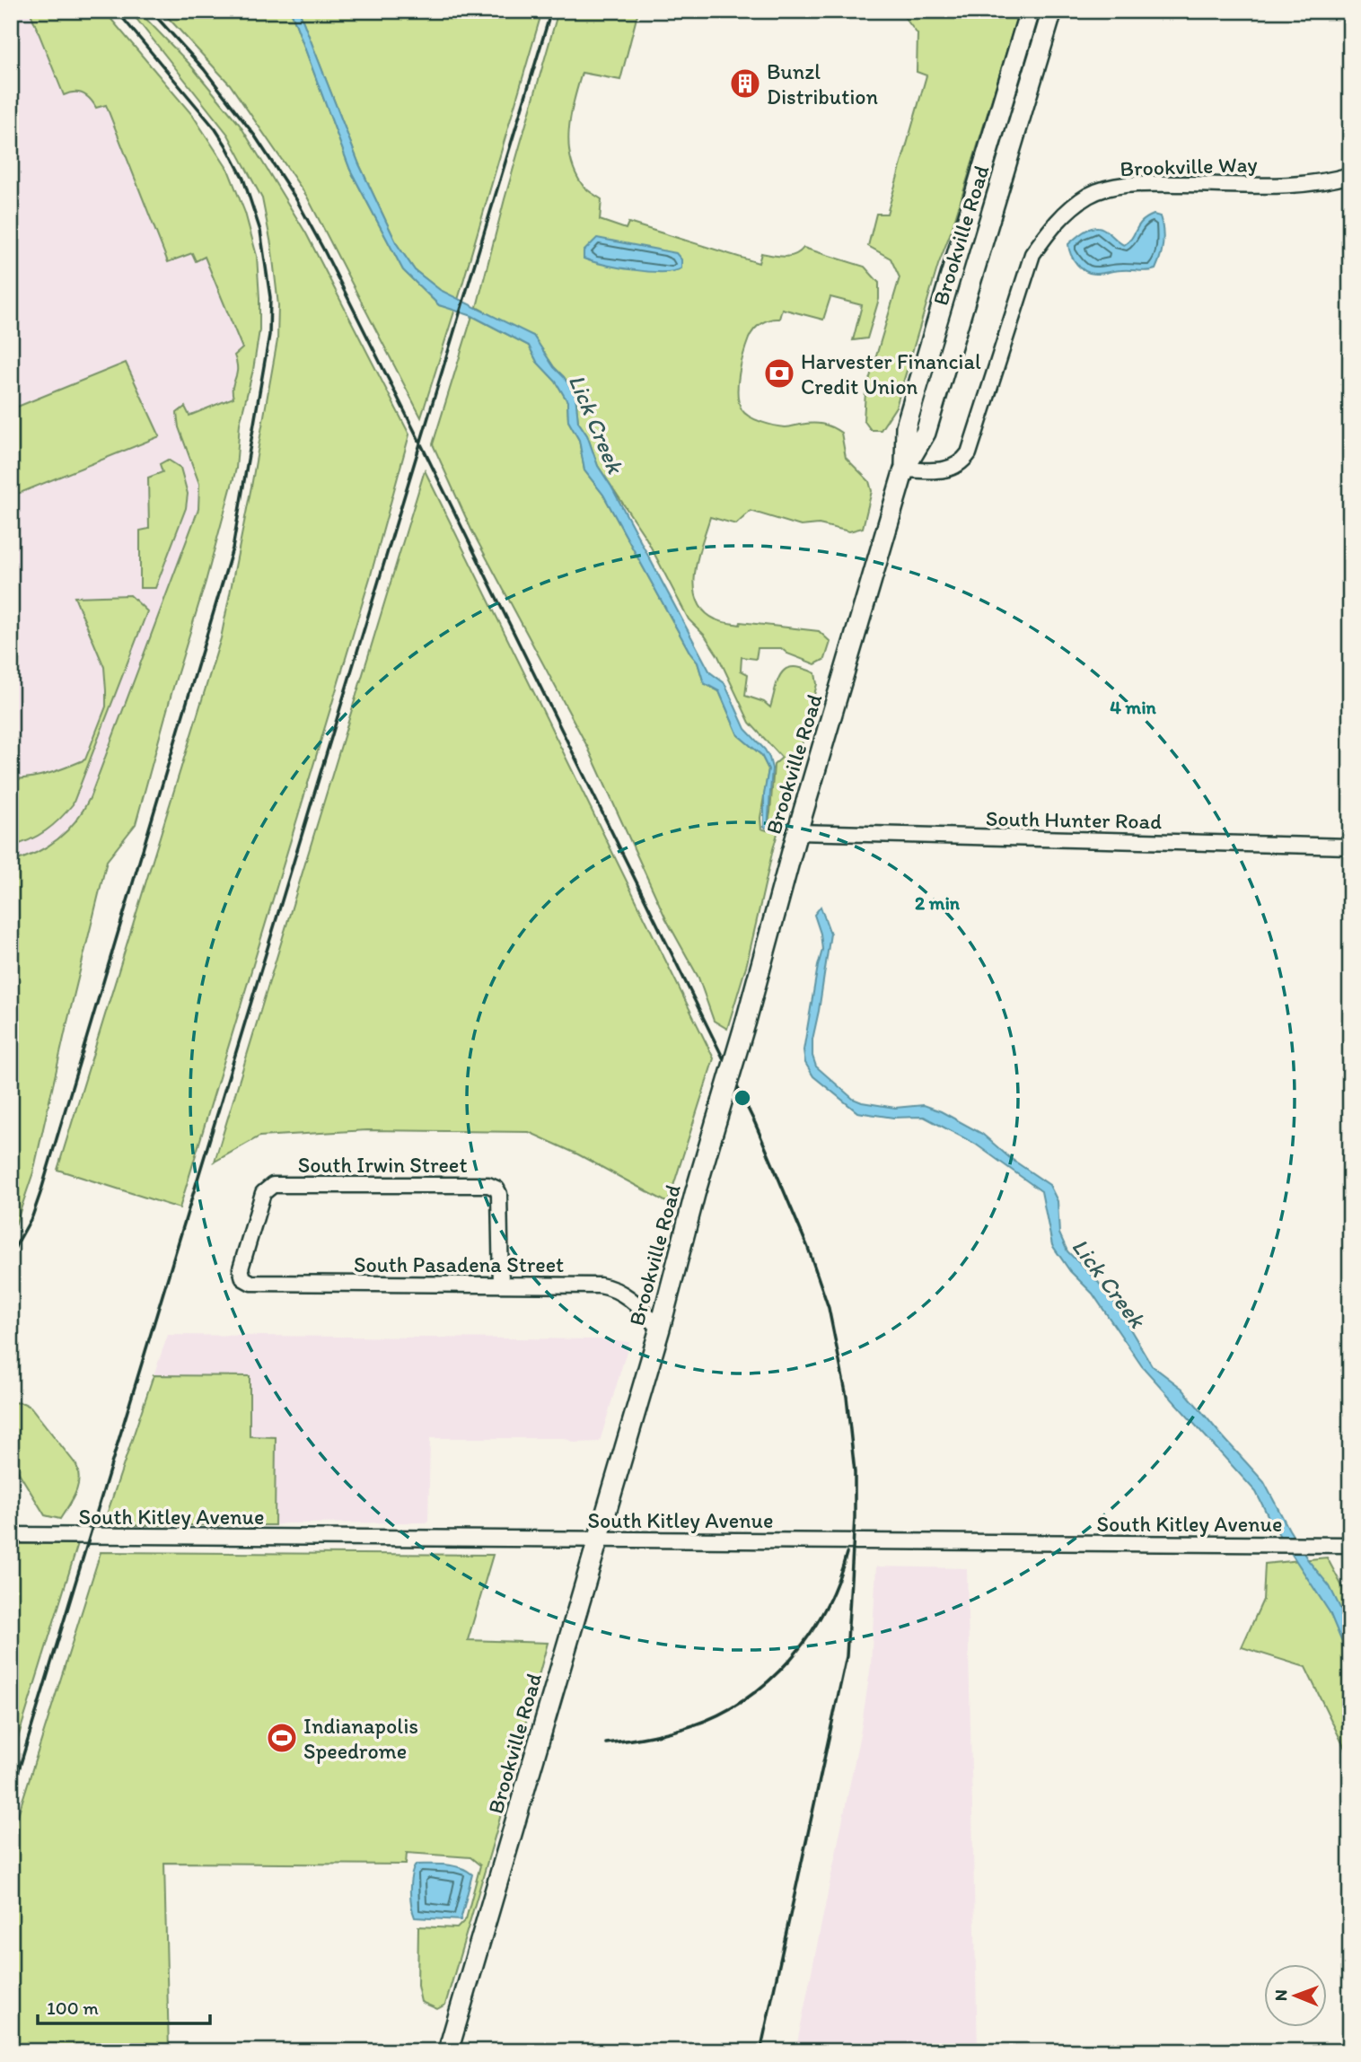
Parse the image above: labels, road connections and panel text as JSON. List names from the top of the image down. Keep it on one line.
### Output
{"streets":{"main road":["Brookville Road"],"street":["Brookville Way","South Hunter Road","South Irwin Street","South Pasadena Street","South Kitley Avenue"]},"crossings":[["Brookville Way","Brookville Road"],["Brookville Road","South Hunter Road"],["Brookville Road","South Pasadena Street"],["Brookville Road","South Kitley Avenue"],["South Irwin Street","South Pasadena Street"]],"water":["Lick Creek"],"places":{"building":["Bunzl Distribution"],"bank":["Harvester Financial Credit Union"],"sports":["Indianapolis Speedrome"]},"scale_bar":"100 m","north":"left","rings":["4 min","2 min"]}
